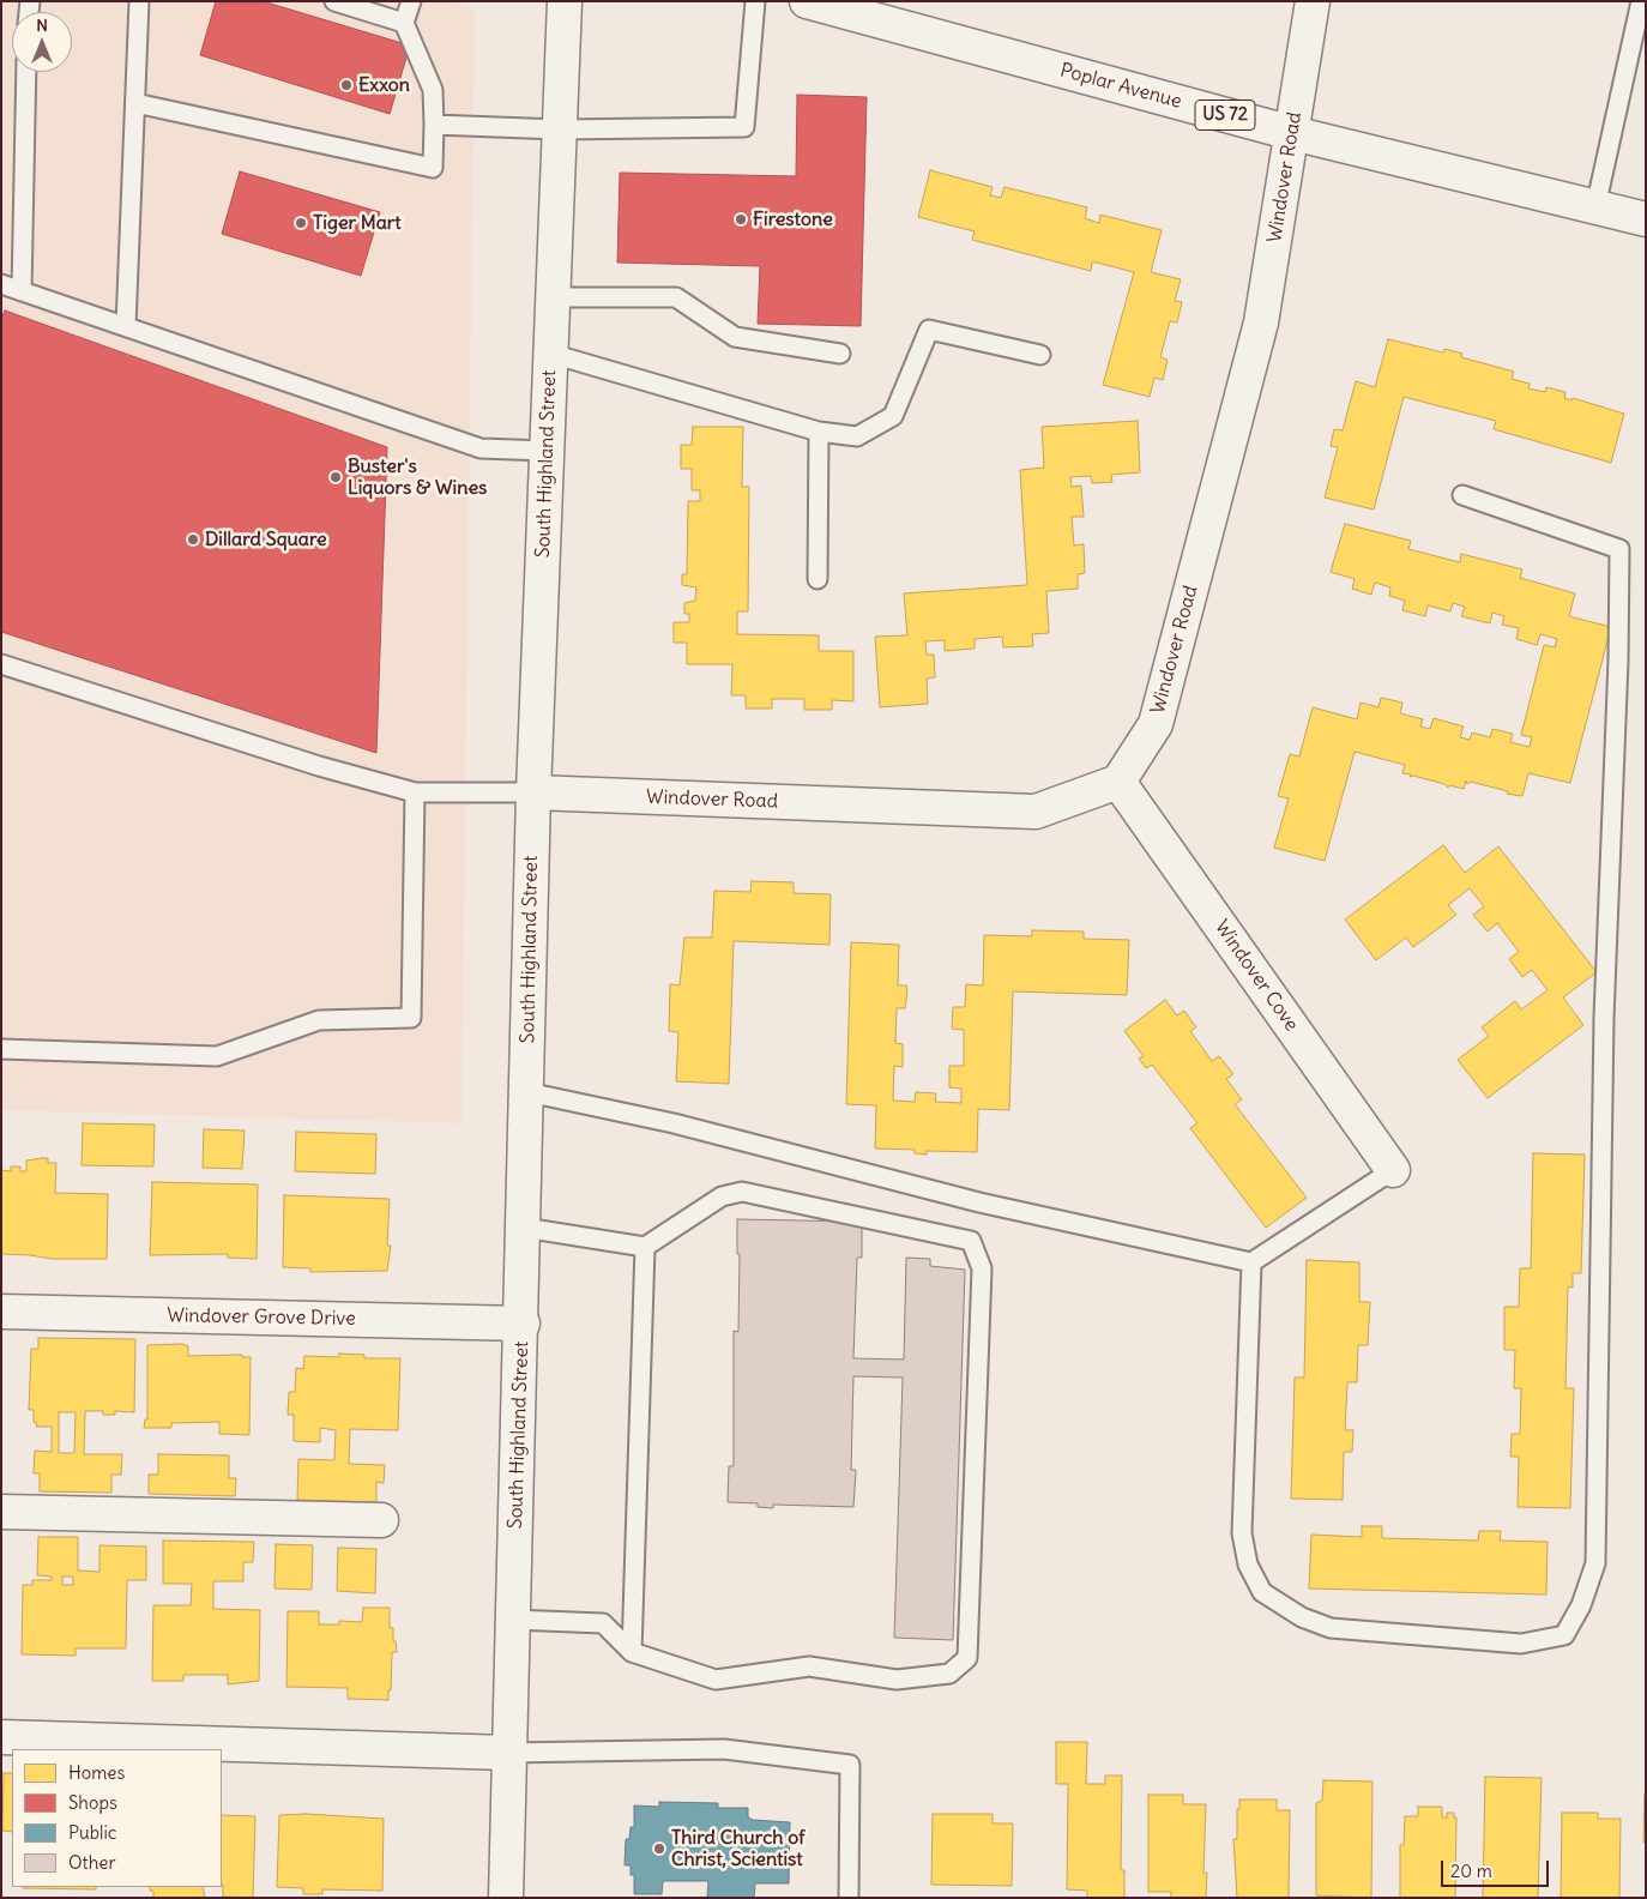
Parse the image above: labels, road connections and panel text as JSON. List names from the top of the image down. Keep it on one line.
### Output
{"streets":{"street":["Poplar Avenue","US 72","Windover Road","South Highland Street","Windover Cove","Windover Grove Drive"]},"crossings":[["Poplar Avenue","Windover Road"],["Windover Road","South Highland Street"],["Windover Road","Windover Cove"],["South Highland Street","Windover Grove Drive"]],"places":["Exxon","Firestone","Tiger Mart","Buster's Liquors & Wines","Dillard Square","Third Church of Christ, Scientist"],"legend":["Homes","Shops","Public","Other"],"scale_bar":"20 m","north":"top"}
